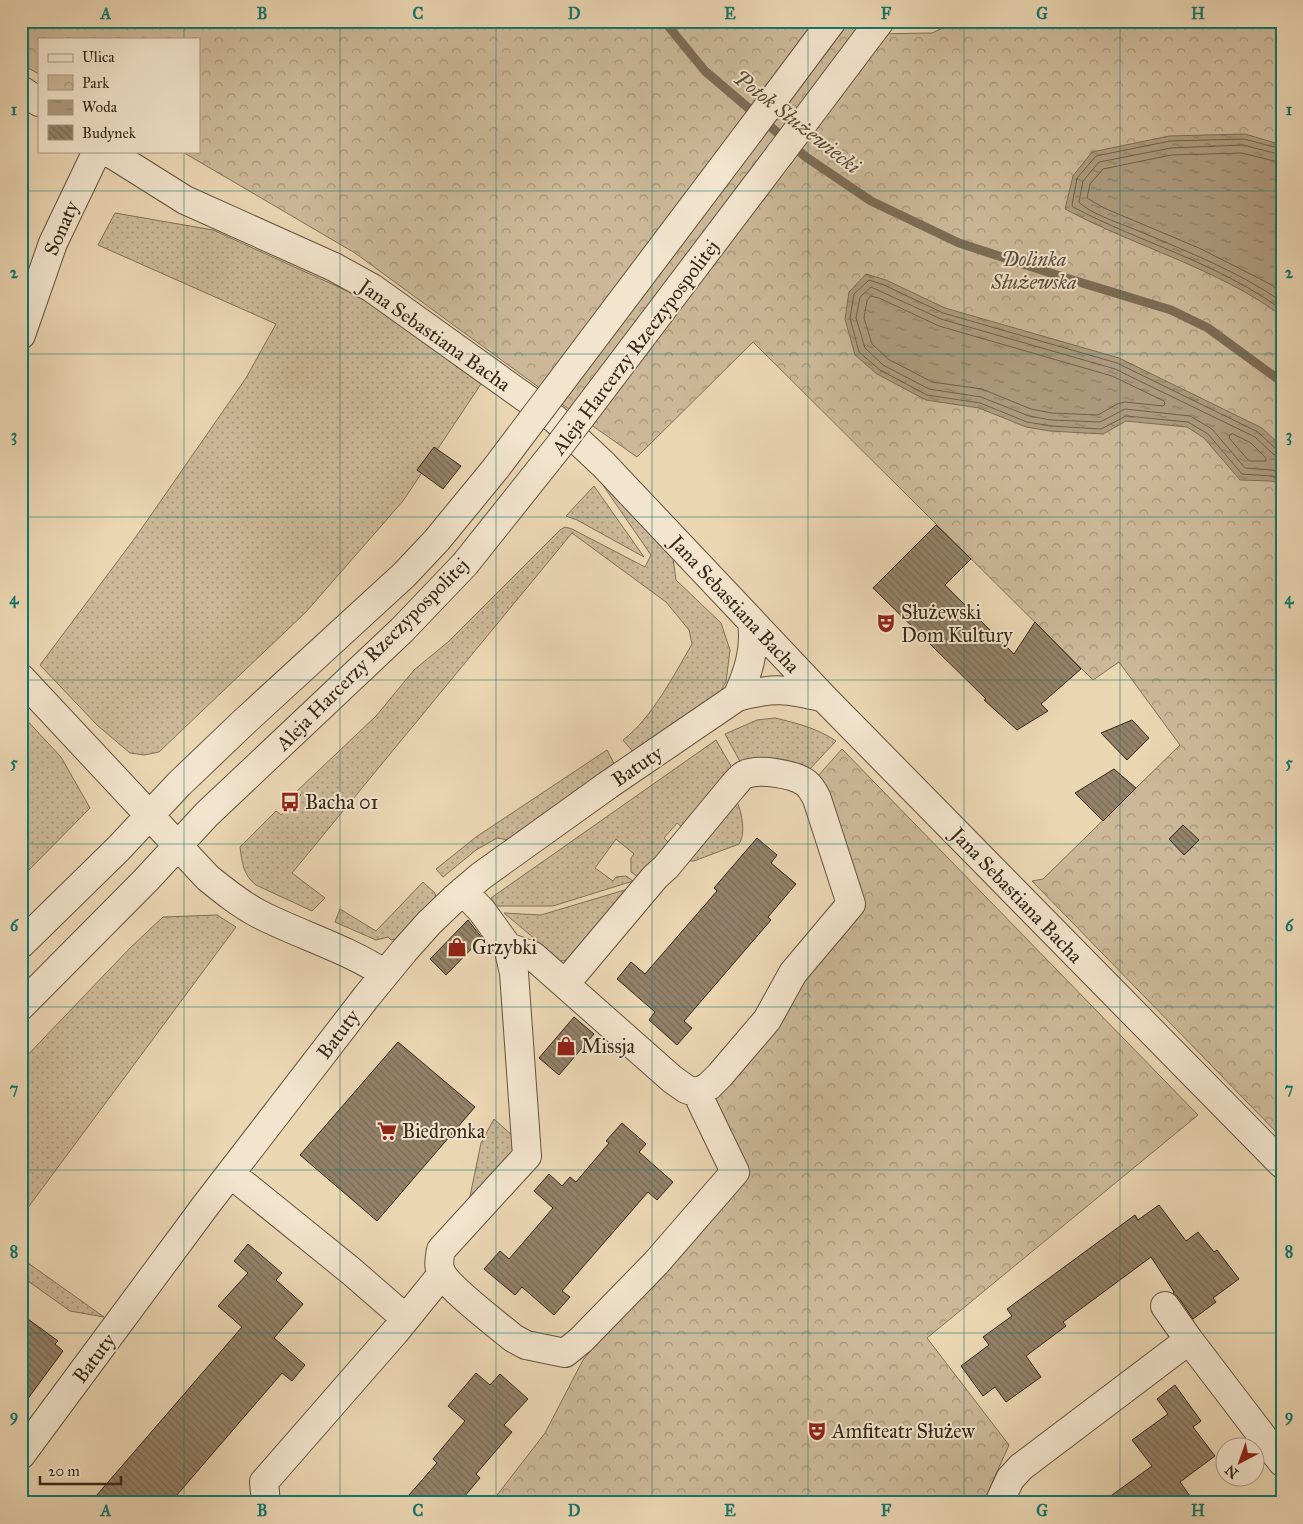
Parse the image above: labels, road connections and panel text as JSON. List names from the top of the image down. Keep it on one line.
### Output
{"streets":{"street":["Sonaty","Jana Sebastiana Bacha","Aleja Harcerzy Rzeczypospolitej","Batuty"]},"crossings":[["Jana Sebastiana Bacha","Batuty"]],"water":["Potok Służewiecki"],"parks":["Dolinka Służewska"],"places":{"theatre":["Służewski Dom Kultury","Amfiteatr Służew"],"bus stop":["Bacha 01"],"shop":["Grzybki","Missja"],"supermarket":["Biedronka"]},"legend":["Ulica","Park","Woda","Budynek"],"scale_bar":"20 m","north":"bottom left","grid":{"columns":["A","B","C","D","E","F","G","H"],"rows":["1","2","3","4","5","6","7","8","9"]}}
